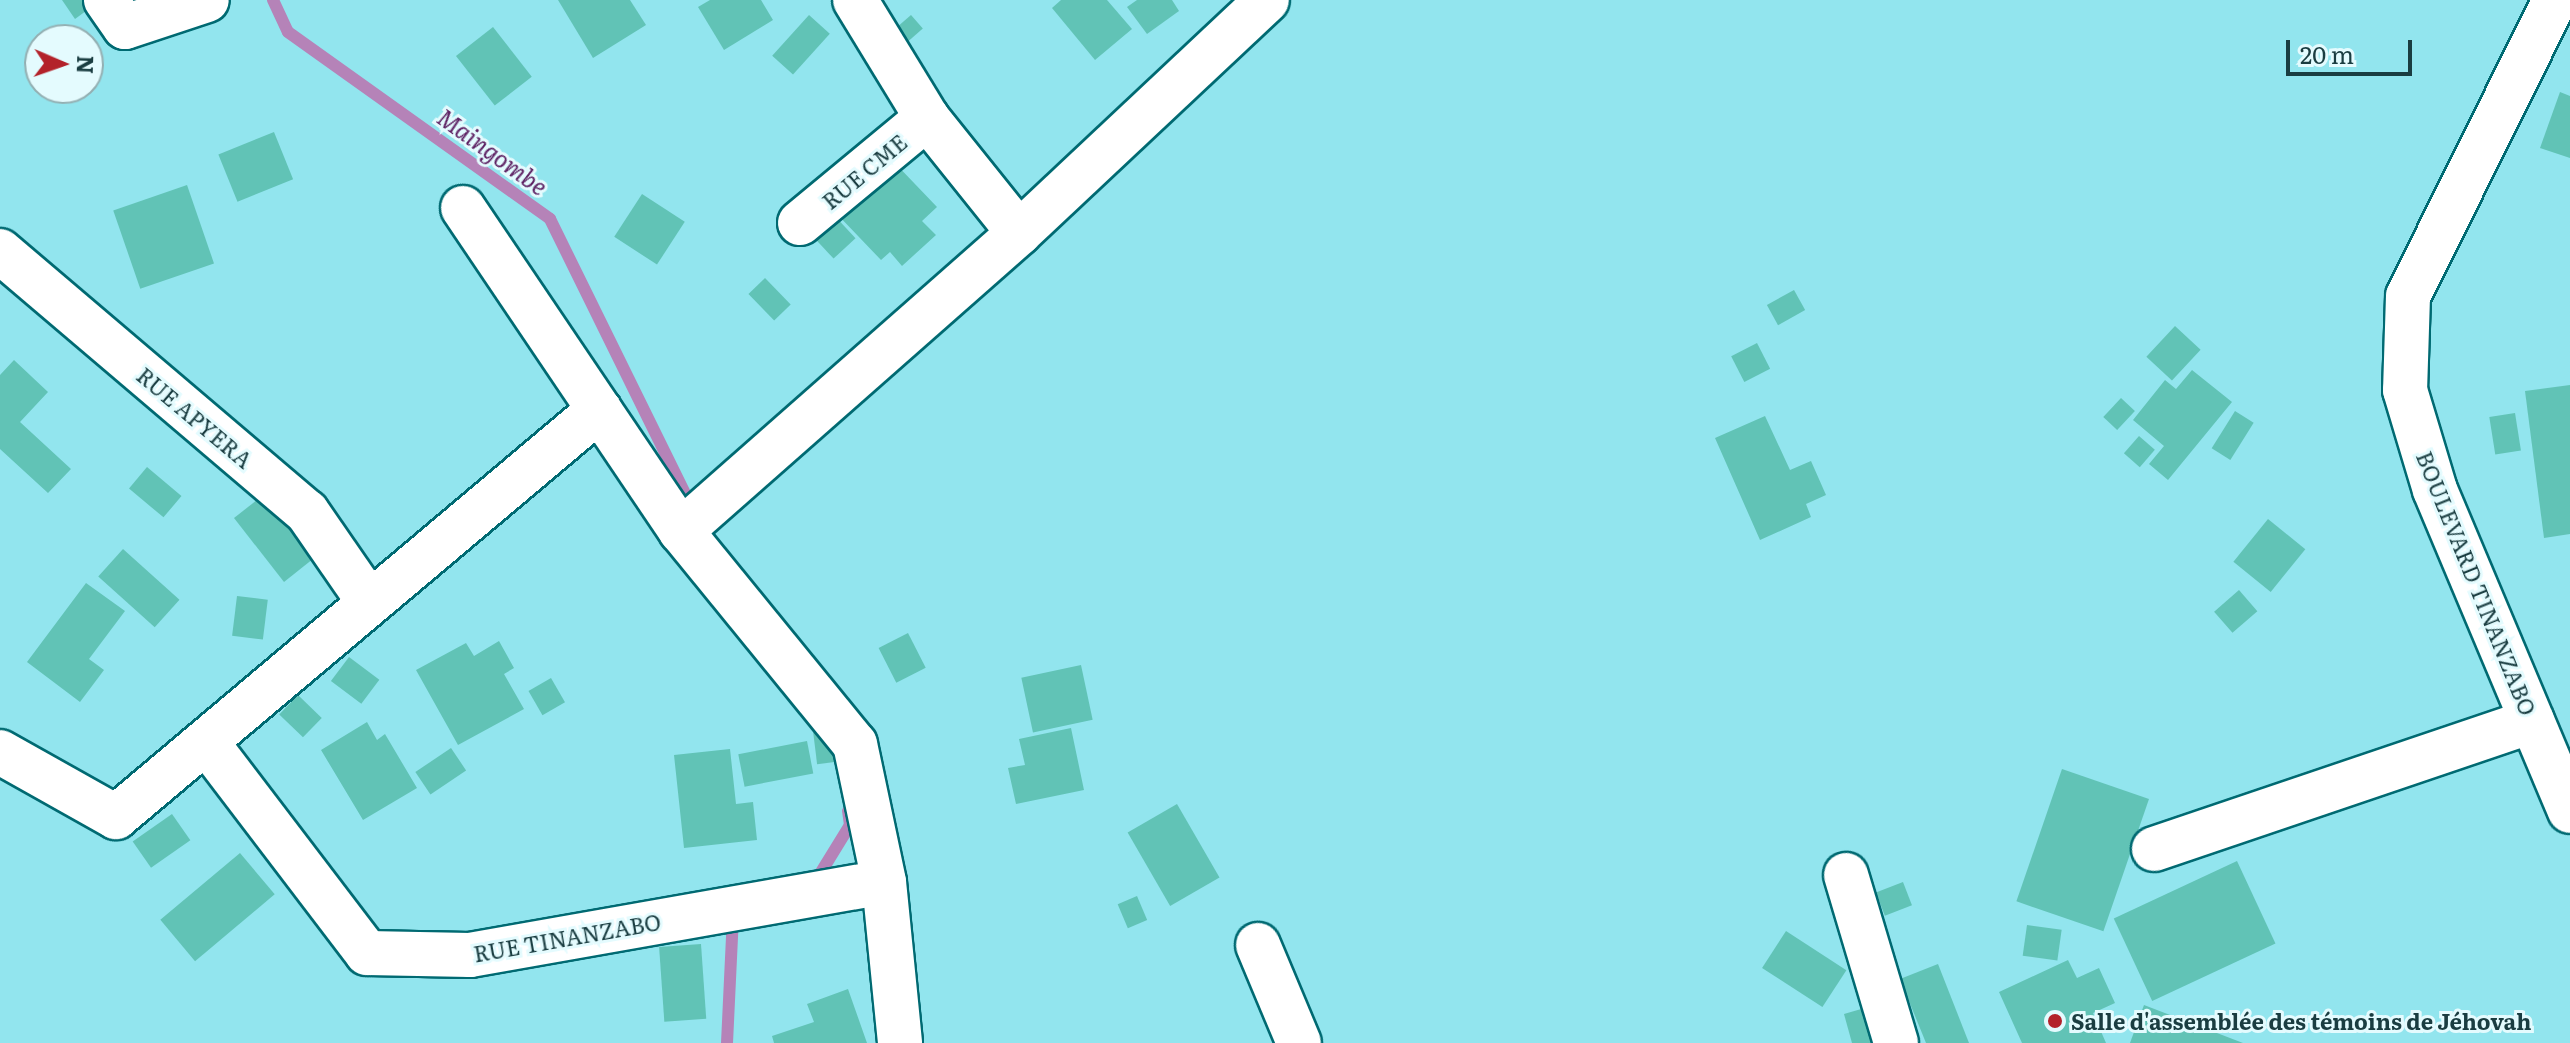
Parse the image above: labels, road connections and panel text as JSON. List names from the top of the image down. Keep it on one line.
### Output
{"streets":{"street":["RUE CME","RUE APYERA","BOULEVARD TINANZABO","RUE TINANZABO"]},"water":["Maingombe"],"places":["Salle d'assemblée des témoins de Jéhovah"],"scale_bar":"20 m","north":"right"}
